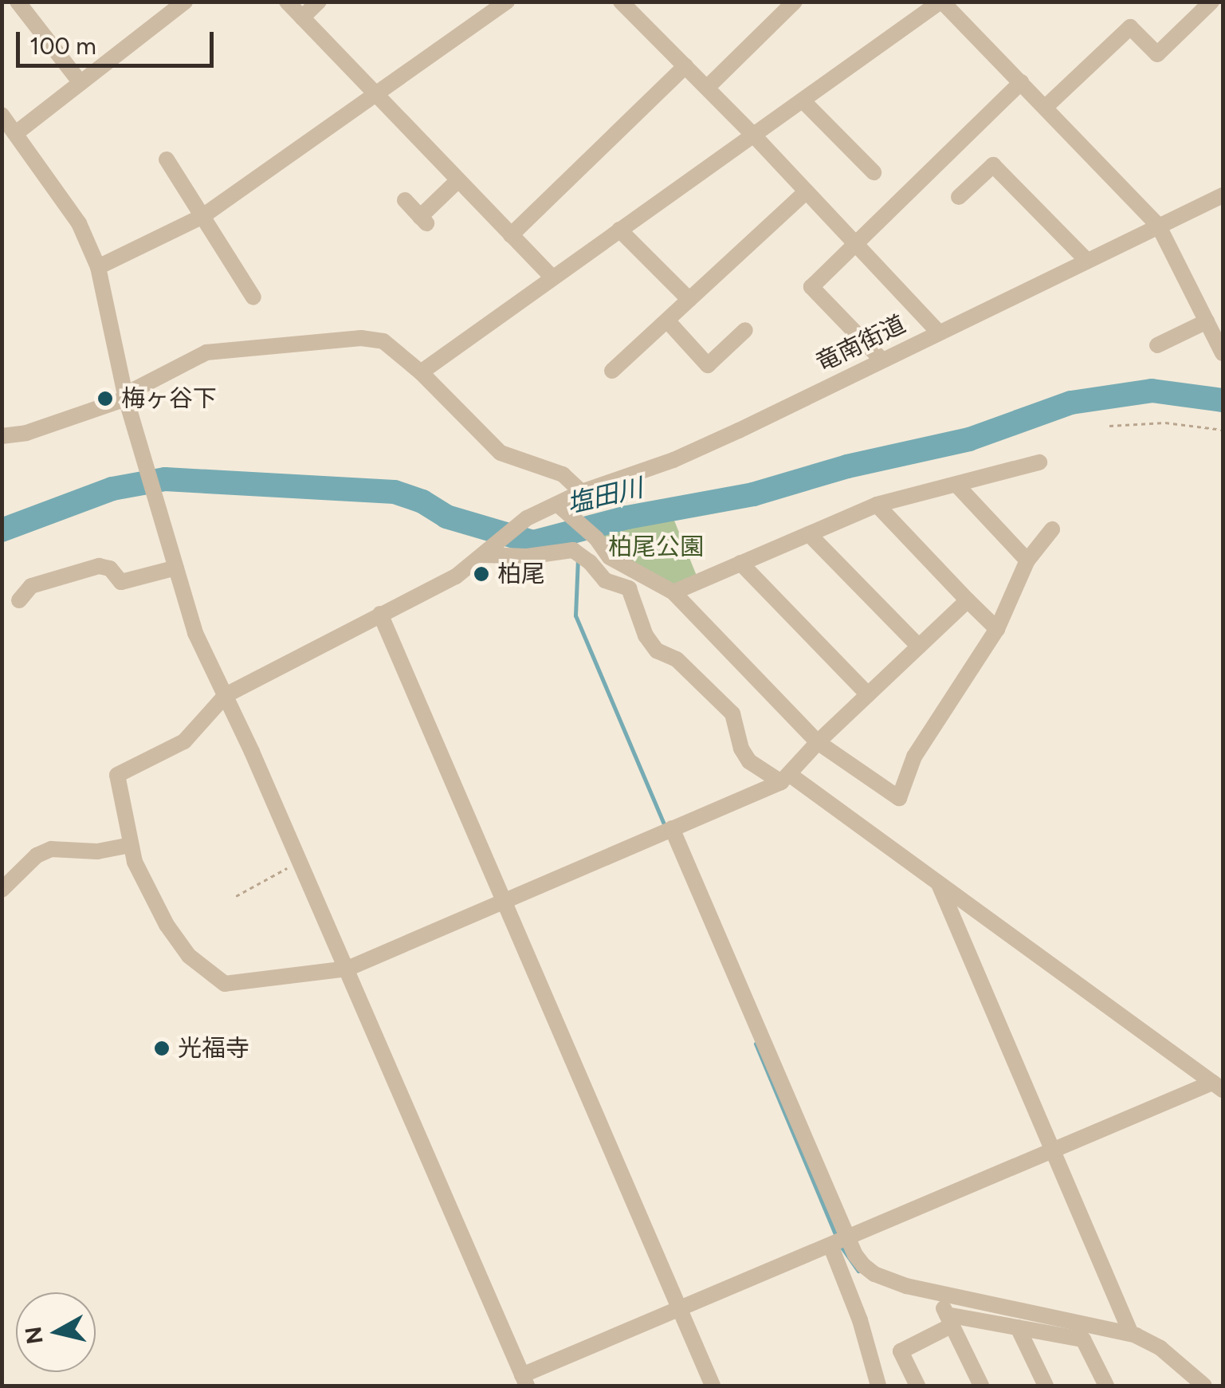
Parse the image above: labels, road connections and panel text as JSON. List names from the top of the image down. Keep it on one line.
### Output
{"streets":{"street":["竜南街道"]},"water":["塩田川"],"parks":["柏尾公園"],"places":["梅ヶ谷下","柏尾","光福寺"],"scale_bar":"100 m","north":"left"}
